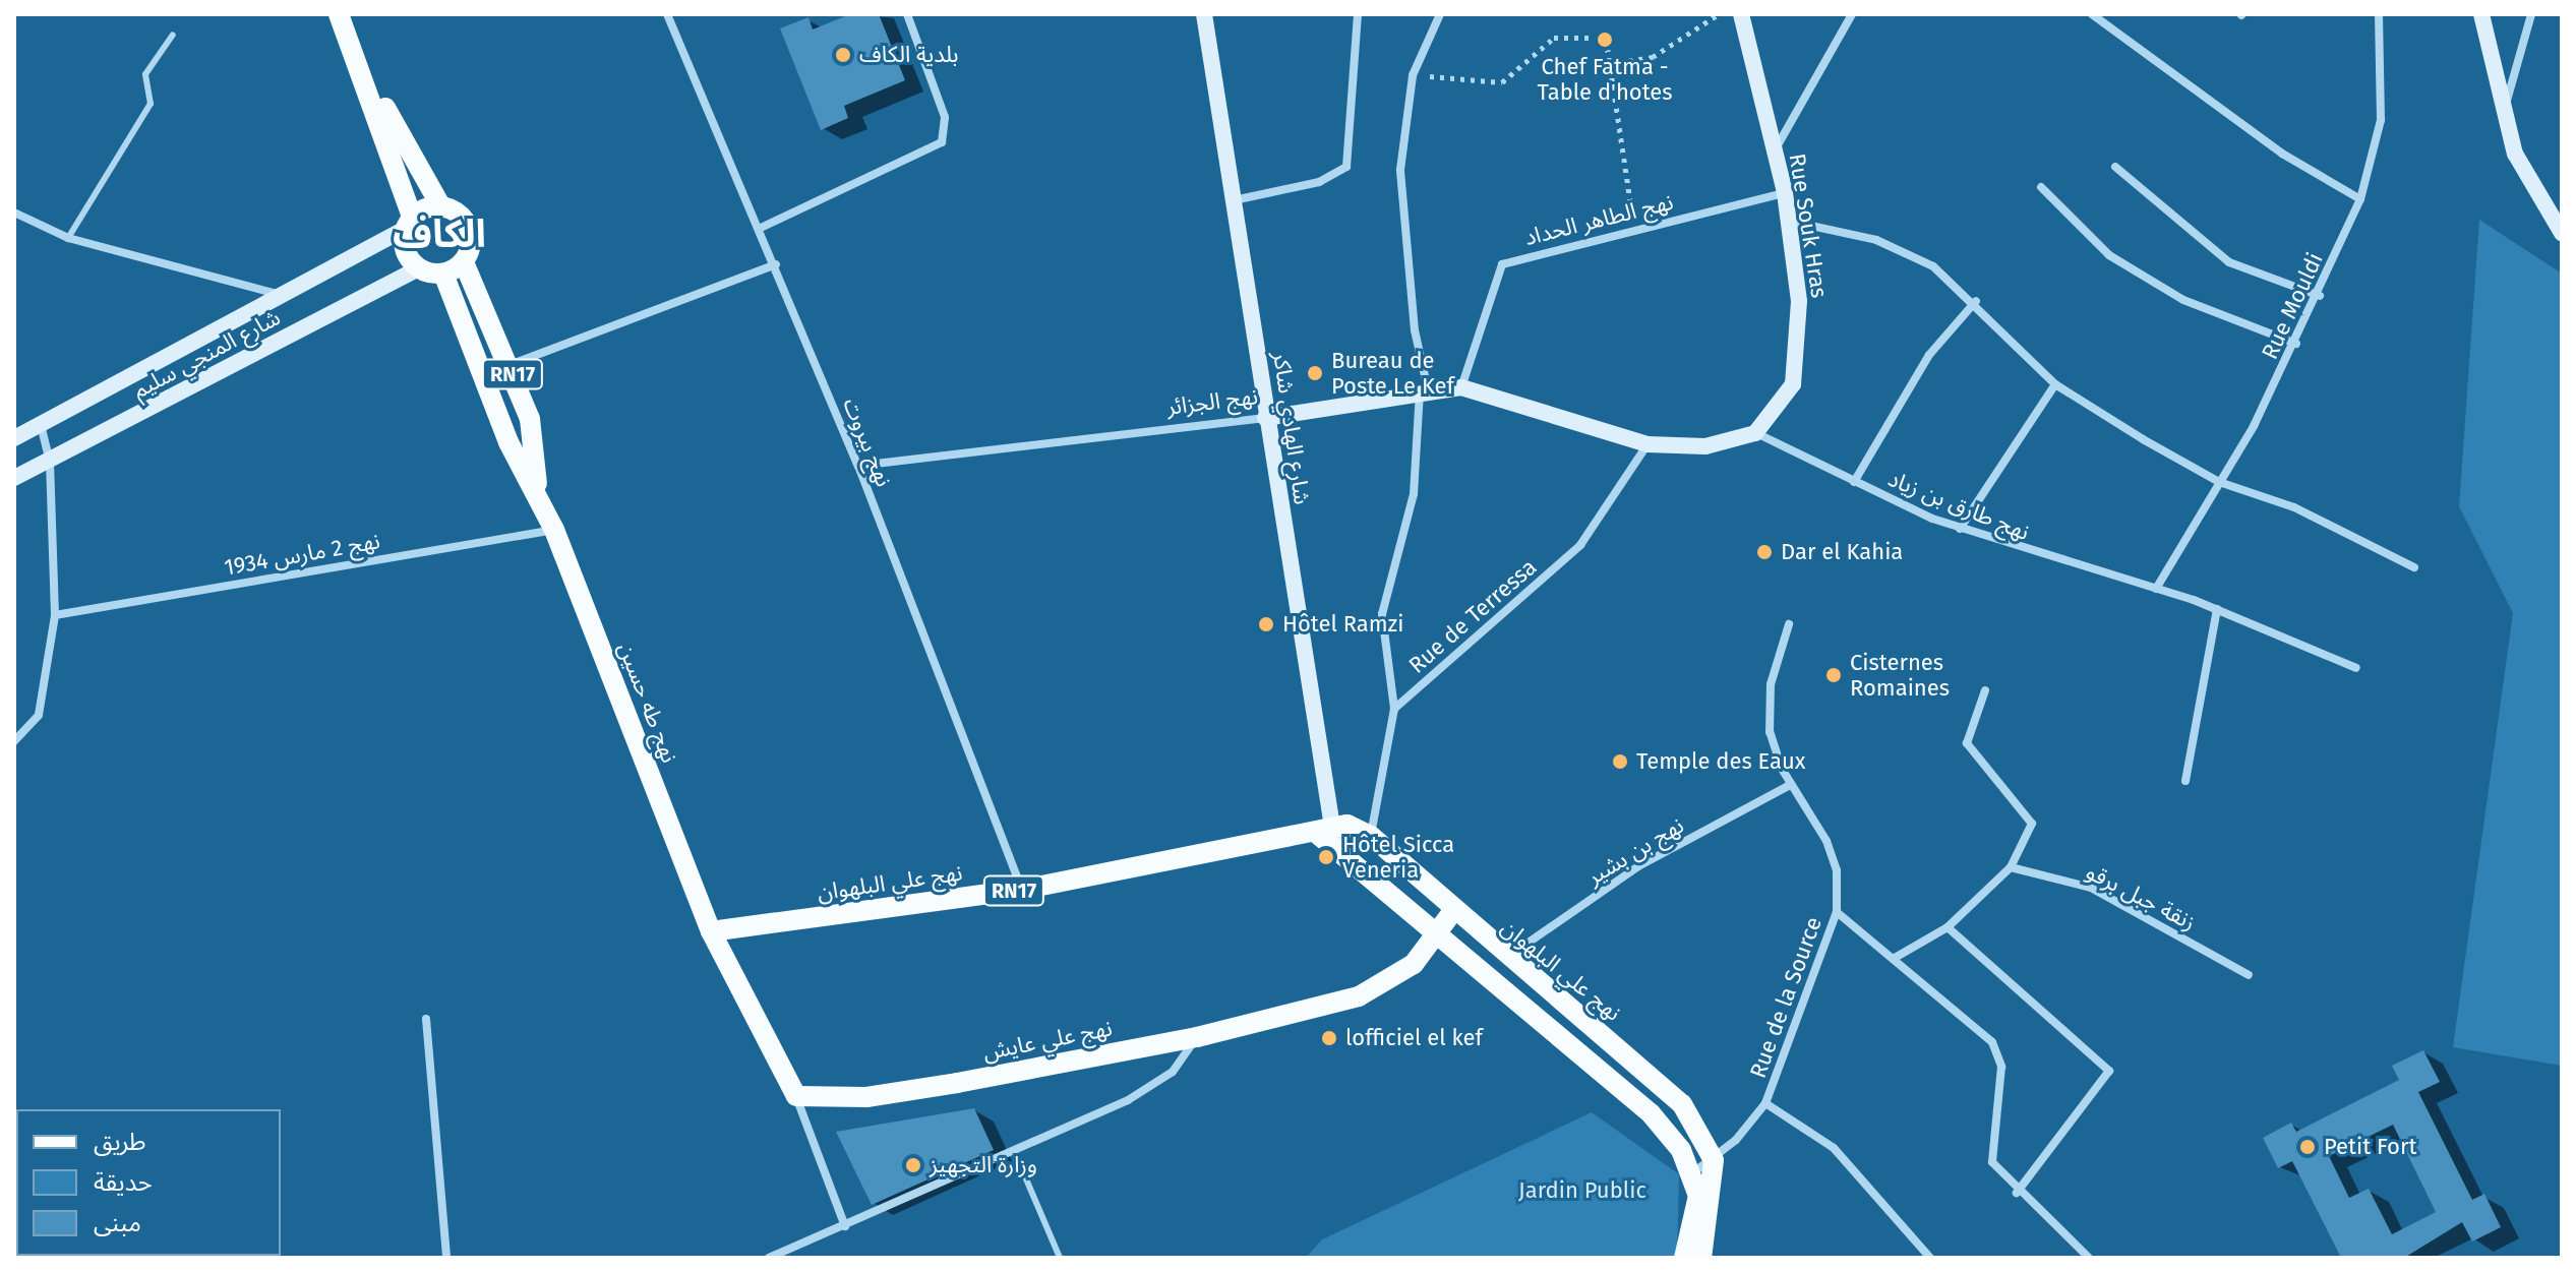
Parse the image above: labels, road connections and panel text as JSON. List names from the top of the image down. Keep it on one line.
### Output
{"streets":{"main road":["Rue Souk Hras","شارع المنجي سليم","RN17","نهج الجزائر","شارع الهادي شاكر","نهج طه حسين","نهج علي البلهوان","نهج علي عايش"],"street":["نهج الطاهر الحداد","Rue Mouldi","نهج بيروت","نهج طارق بن زياد","نهج 2 مارس 1934","Rue de Terressa","نهج بن بشير","زنقة جبل برقو","Rue de la Source"]},"crossings":[["نهج الطاهر الحداد","Rue Souk Hras"],["نهج الطاهر الحداد","نهج الجزائر"],["Rue Souk Hras","نهج الجزائر"],["Rue Souk Hras","نهج طارق بن زياد"],["Rue Mouldi","نهج طارق بن زياد"],["شارع المنجي سليم","RN17"],["شارع المنجي سليم","نهج طه حسين"],["RN17","نهج طه حسين"],["نهج الجزائر","شارع الهادي شاكر"],["نهج الجزائر","نهج بيروت"],["نهج الجزائر","نهج طارق بن زياد"],["نهج الجزائر","Rue de Terressa"],["شارع الهادي شاكر","نهج علي البلهوان"],["نهج بيروت","نهج علي البلهوان"],["نهج 2 مارس 1934","نهج طه حسين"],["نهج طه حسين","نهج علي البلهوان"],["نهج بن بشير","نهج علي البلهوان"],["نهج بن بشير","Rue de la Source"],["نهج علي البلهوان","Rue de la Source"],["نهج علي البلهوان","نهج علي عايش"]],"districts":["الكاف"],"parks":["Jardin Public"],"places":["Chef Fatma - Table d'hotes","بلدية الكاف","Bureau de Poste Le Kef","Dar el Kahia","Hôtel Ramzi","Cisternes Romaines","Temple des Eaux","Hôtel Sicca Veneria","lofficiel el kef","Petit Fort","وزارة التجهيز"],"legend":["طريق","حديقة","مبنى"]}
